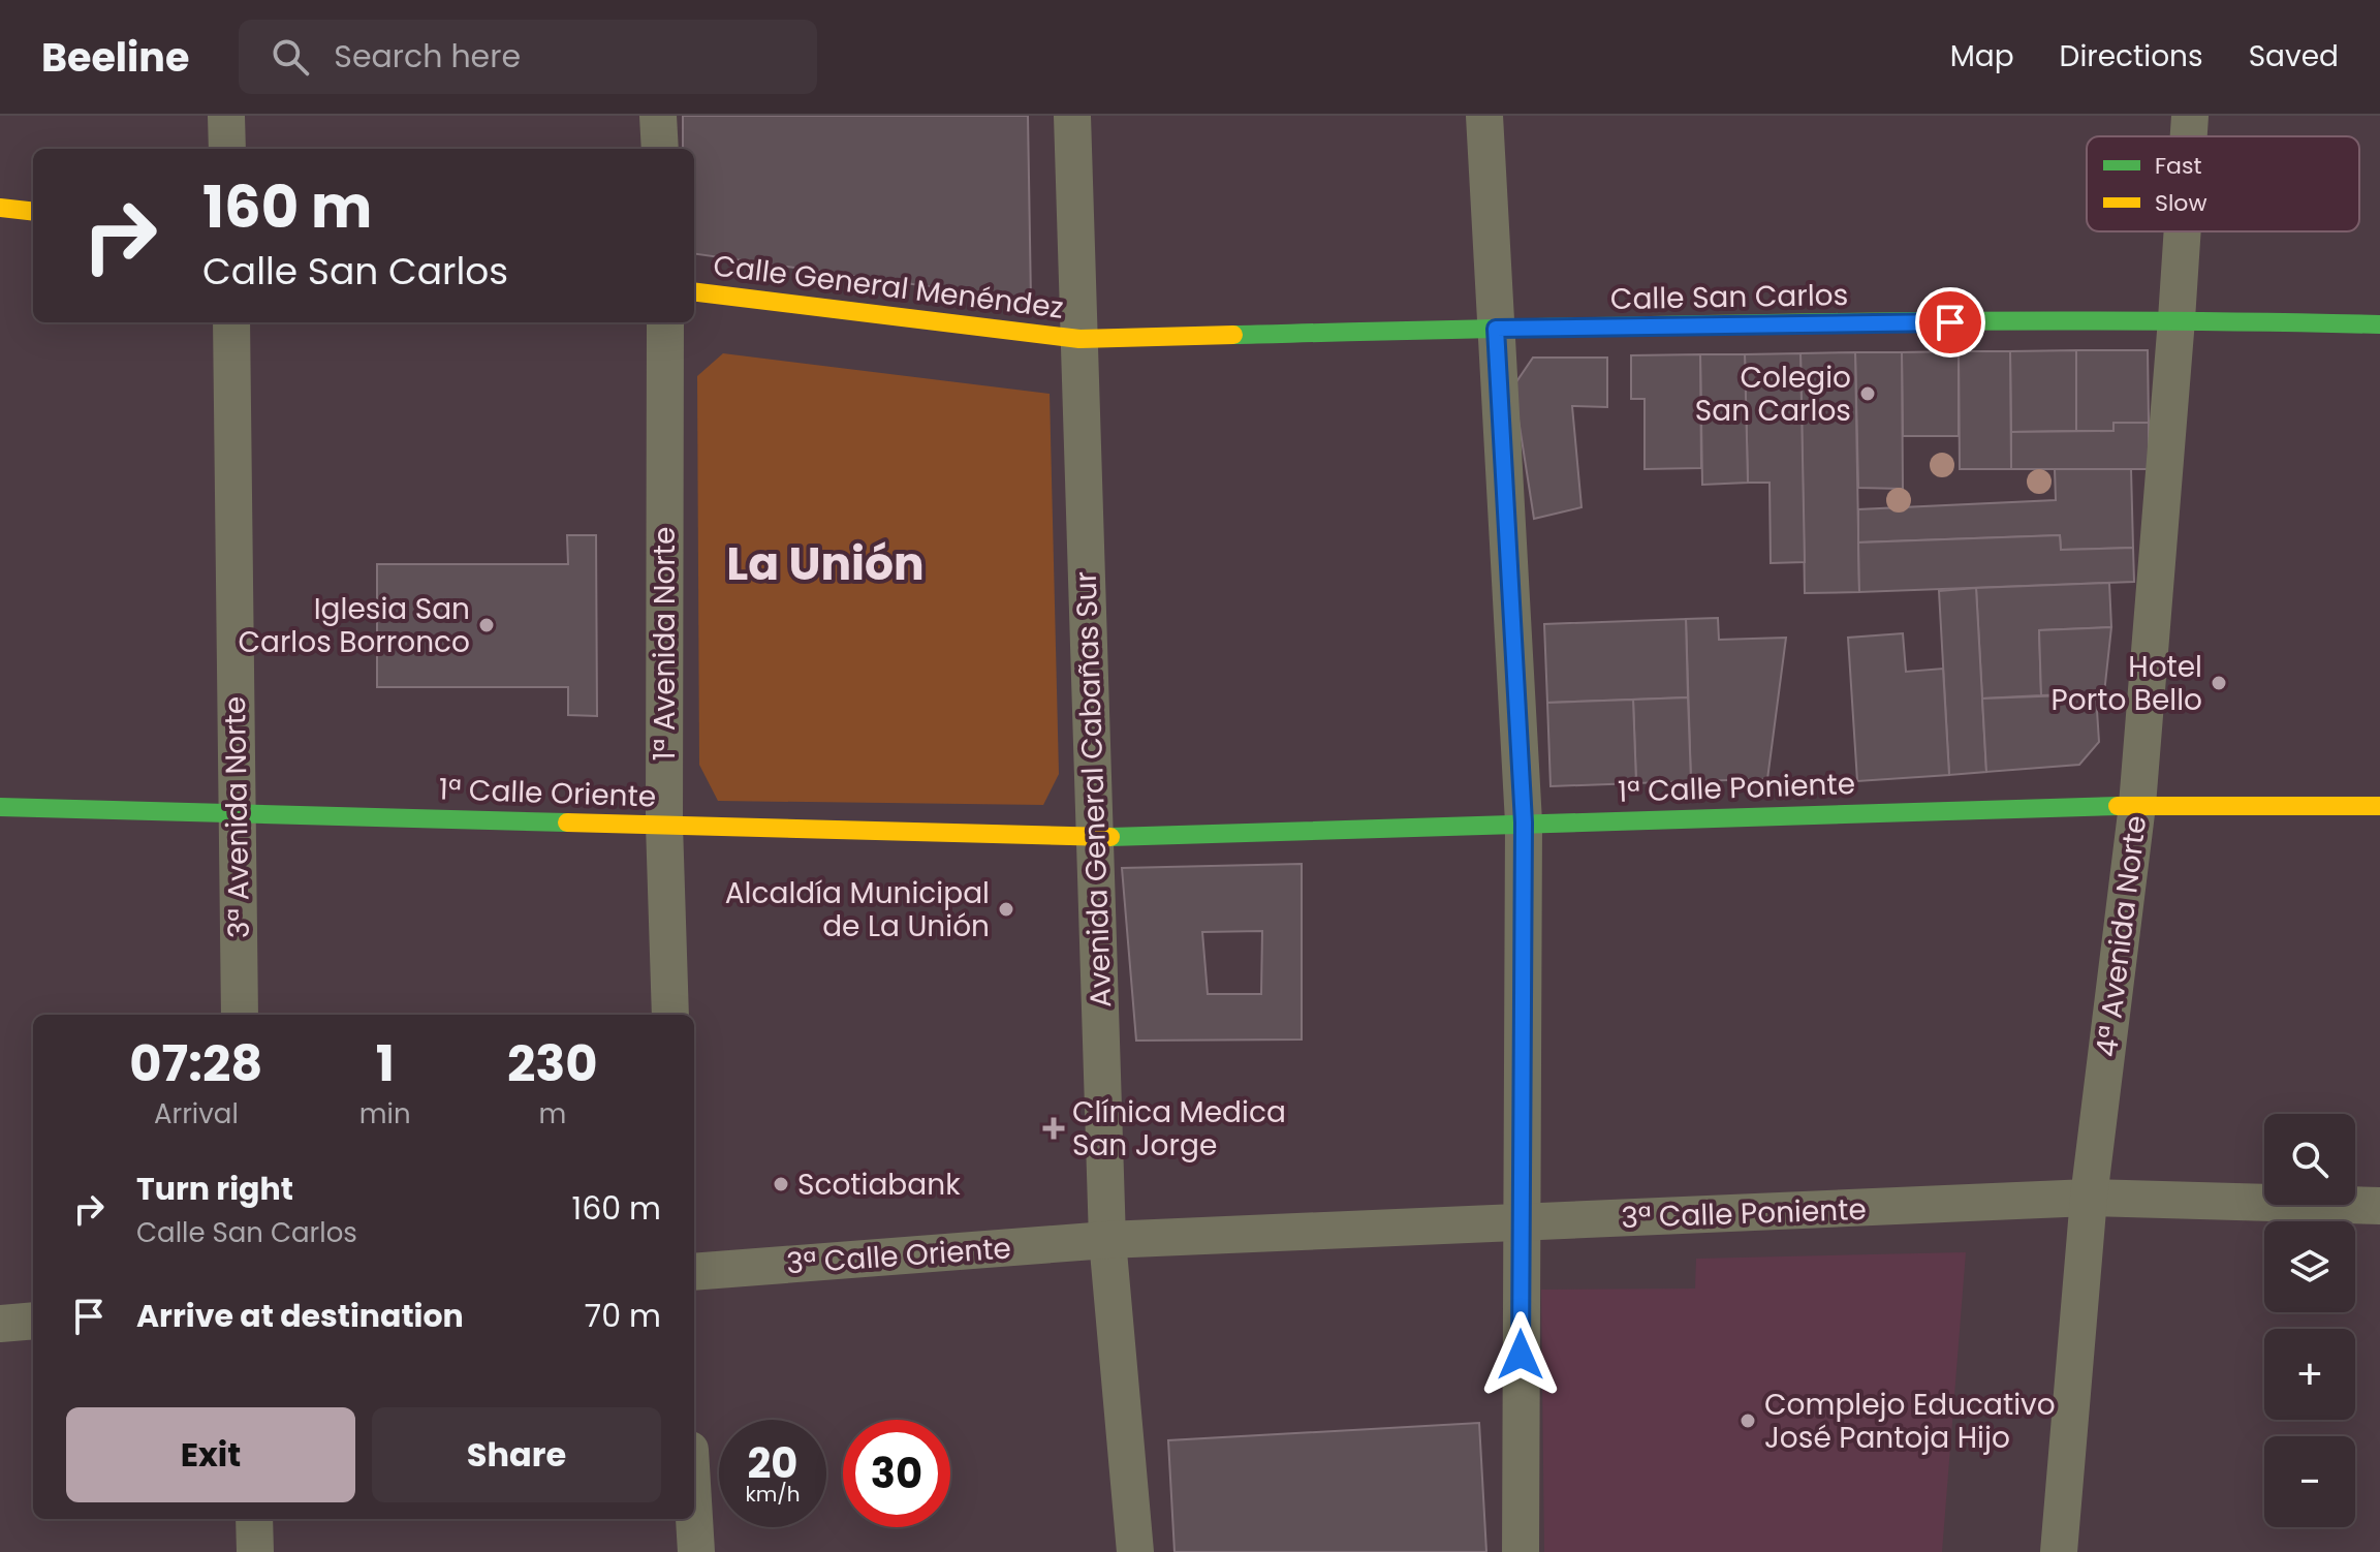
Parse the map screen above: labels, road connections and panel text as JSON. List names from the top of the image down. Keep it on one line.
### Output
{"streets":{"main road":["Calle General Menéndez","Calle San Carlos","1ª Calle Poniente","1ª Calle Oriente"],"street":["1ª Avenida Norte","Avenida General Cabañas Sur","3ª Avenida Norte","4ª Avenida Norte","3ª Calle Poniente","3ª Calle Oriente"]},"crossings":[["Calle General Menéndez","Calle San Carlos"],["Calle General Menéndez","Avenida General Cabañas Sur"],["Calle San Carlos","Avenida General Cabañas Sur"],["Calle San Carlos","4ª Avenida Norte"],["1ª Avenida Norte","1ª Calle Oriente"],["1ª Calle Poniente","Avenida General Cabañas Sur"],["1ª Calle Poniente","1ª Calle Oriente"],["1ª Calle Poniente","4ª Avenida Norte"],["Avenida General Cabañas Sur","1ª Calle Oriente"],["Avenida General Cabañas Sur","3ª Calle Poniente"],["Avenida General Cabañas Sur","3ª Calle Oriente"],["1ª Calle Oriente","3ª Avenida Norte"],["4ª Avenida Norte","3ª Calle Poniente"],["3ª Calle Poniente","3ª Calle Oriente"]],"districts":["La Unión"],"places":{"other":["Colegio San Carlos","Iglesia San Carlos Borronco","Hotel Porto Bello","Alcaldía Municipal de La Unión","Scotiabank","Complejo Educativo José Pantoja Hijo"],"health":["Clínica Medica San Jorge"]},"legend":["Fast","Slow"],"page":{"header":"Beeline","search":"Search here","nav":["Map","Directions","Saved"],"turn":["160 m","Calle San Carlos"],"eta":["07:28","Arrival","1","min","230","m"],"map_buttons":["+","−"],"list":[{"name":"Turn right","note":"Calle San Carlos","value":"160 m"},{"name":"Arrive at destination","value":"70 m"}],"buttons":["Exit","Share"],"speed":"20 km/h","limit":"30"}}
